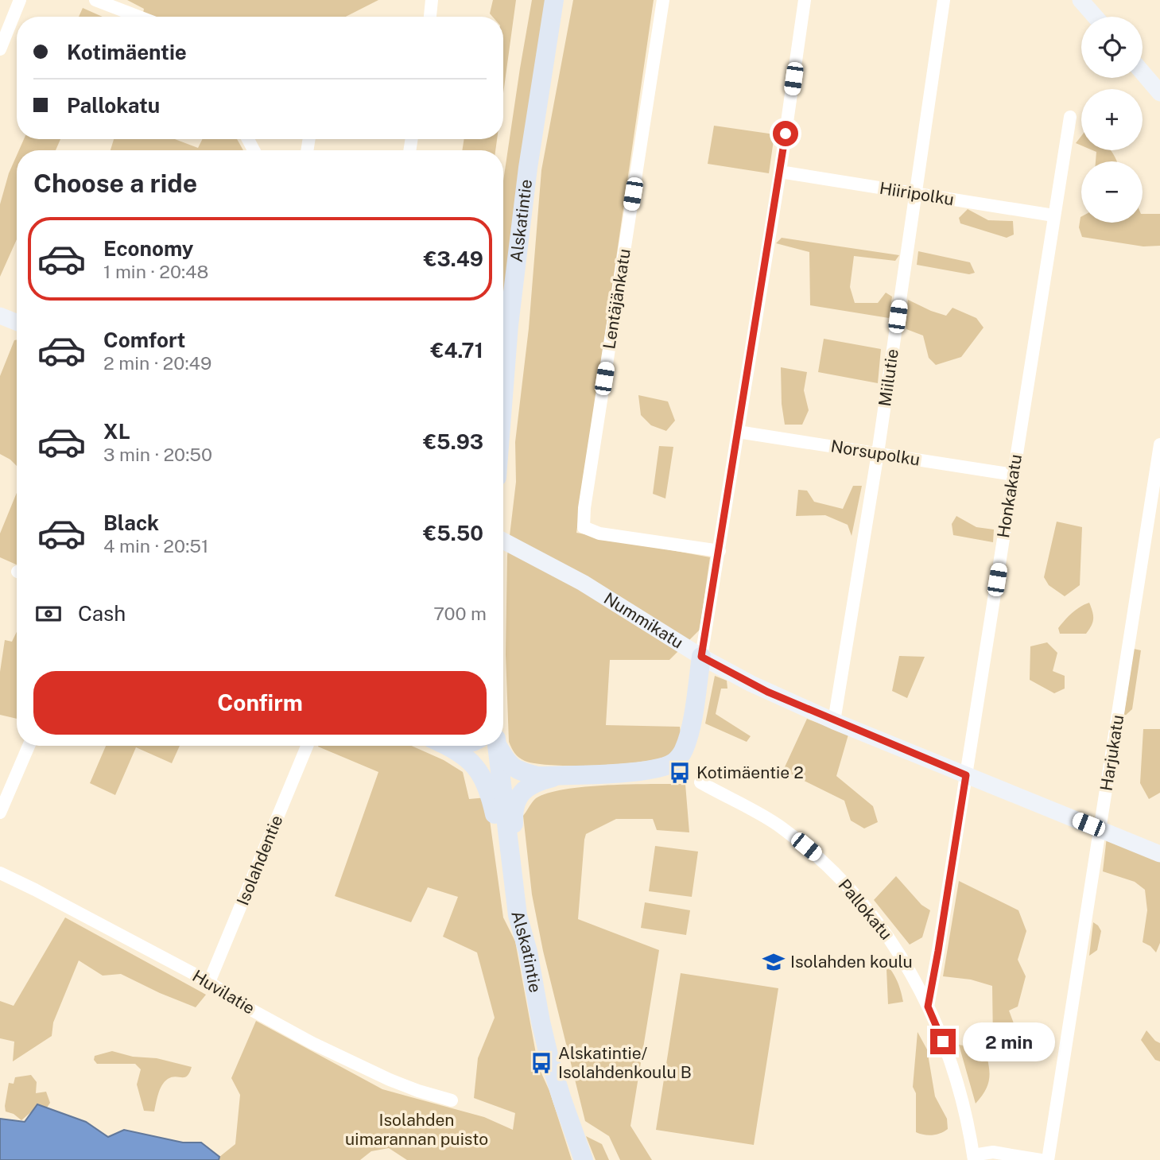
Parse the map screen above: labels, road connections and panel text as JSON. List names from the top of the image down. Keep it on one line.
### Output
{"streets":{"main road":["Alskatintie"],"street":["Hiiripolku","Lentäjänkatu","Miilutie","Norsupolku","Honkakatu","Nummikatu","Harjukatu","Isolahdentie","Pallokatu","Huvilatie"]},"crossings":[["Hiiripolku","Miilutie"],["Hiiripolku","Honkakatu"],["Miilutie","Norsupolku"],["Miilutie","Nummikatu"],["Norsupolku","Honkakatu"],["Honkakatu","Nummikatu"],["Honkakatu","Pallokatu"],["Nummikatu","Harjukatu"],["Isolahdentie","Huvilatie"]],"parks":["Isolahden uimarannan puisto"],"places":{"bus stop":["Kotimäentie 2","Alskatintie/ Isolahdenkoulu B"],"school or university":["Isolahden koulu"]},"page":{"map_buttons":["+","−"],"banner":["Kotimäentie","Pallokatu"],"heading":"Choose a ride","list":[{"name":"Economy","note":"1 min · 20:48","value":"€3.49"},{"name":"Comfort","note":"2 min · 20:49","value":"€4.71"},{"name":"XL","note":"3 min · 20:50","value":"€5.93"},{"name":"Black","note":"4 min · 20:51","value":"€5.50"}],"pay":["Cash","700 m"],"buttons":"Confirm","bubble":"2 min"}}
